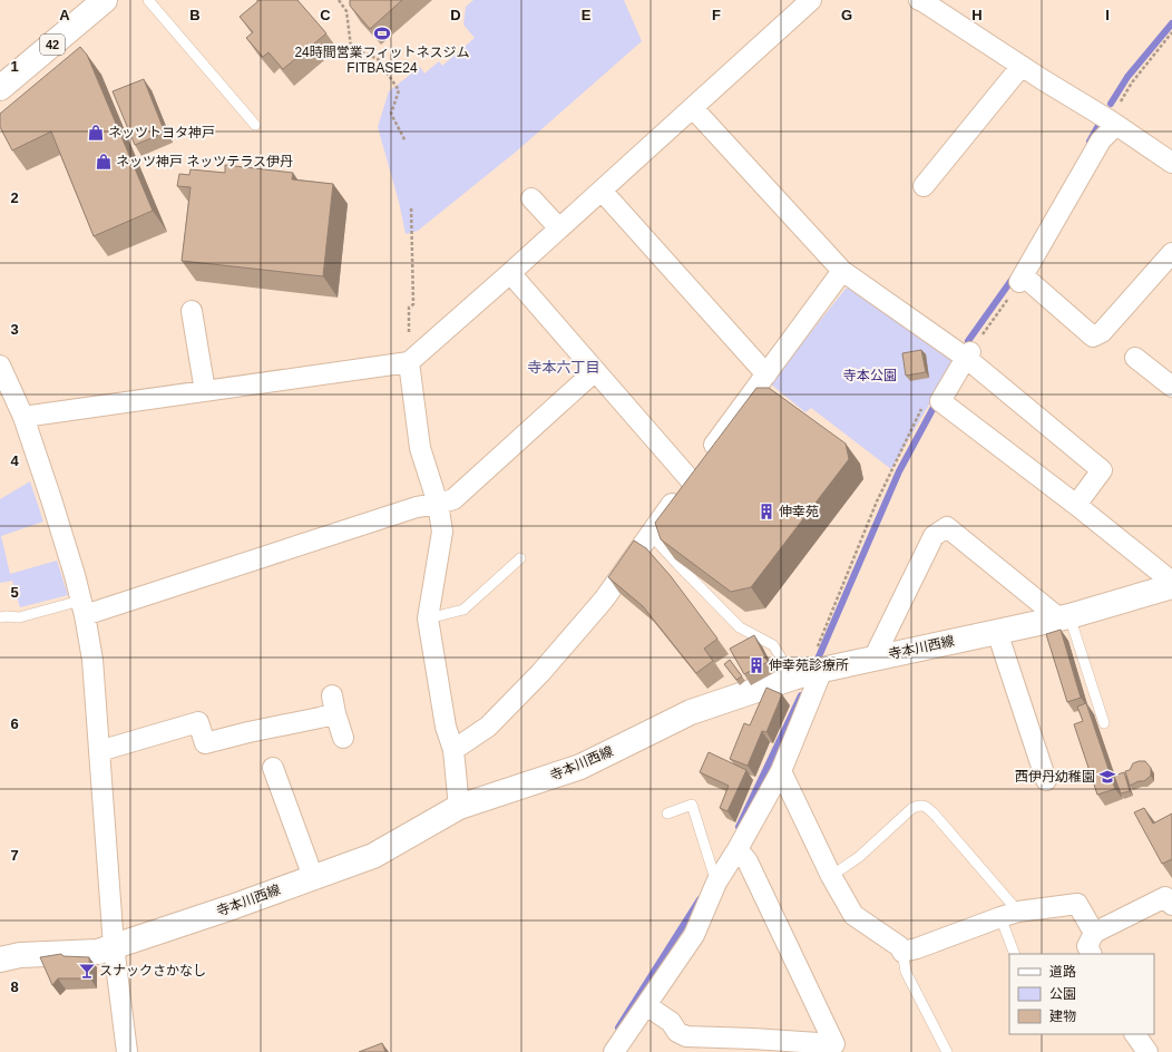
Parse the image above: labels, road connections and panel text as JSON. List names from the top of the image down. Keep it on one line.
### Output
{"streets":{"main road":["42","寺本川西線"]},"districts":["寺本六丁目"],"parks":["寺本公園"],"places":{"sports":["24時間営業フィットネスジム FITBASE24"],"shop":["ネッツトヨタ神戸","ネッツ神戸 ネッツテラス伊丹"],"building":["伸幸苑","伸幸苑診療所"],"school or university":["西伊丹幼稚園"],"bar":["スナックさかなし"]},"legend":["道路","公園","建物"],"grid":{"columns":["A","B","C","D","E","F","G","H","I"],"rows":["1","2","3","4","5","6","7","8"]}}
